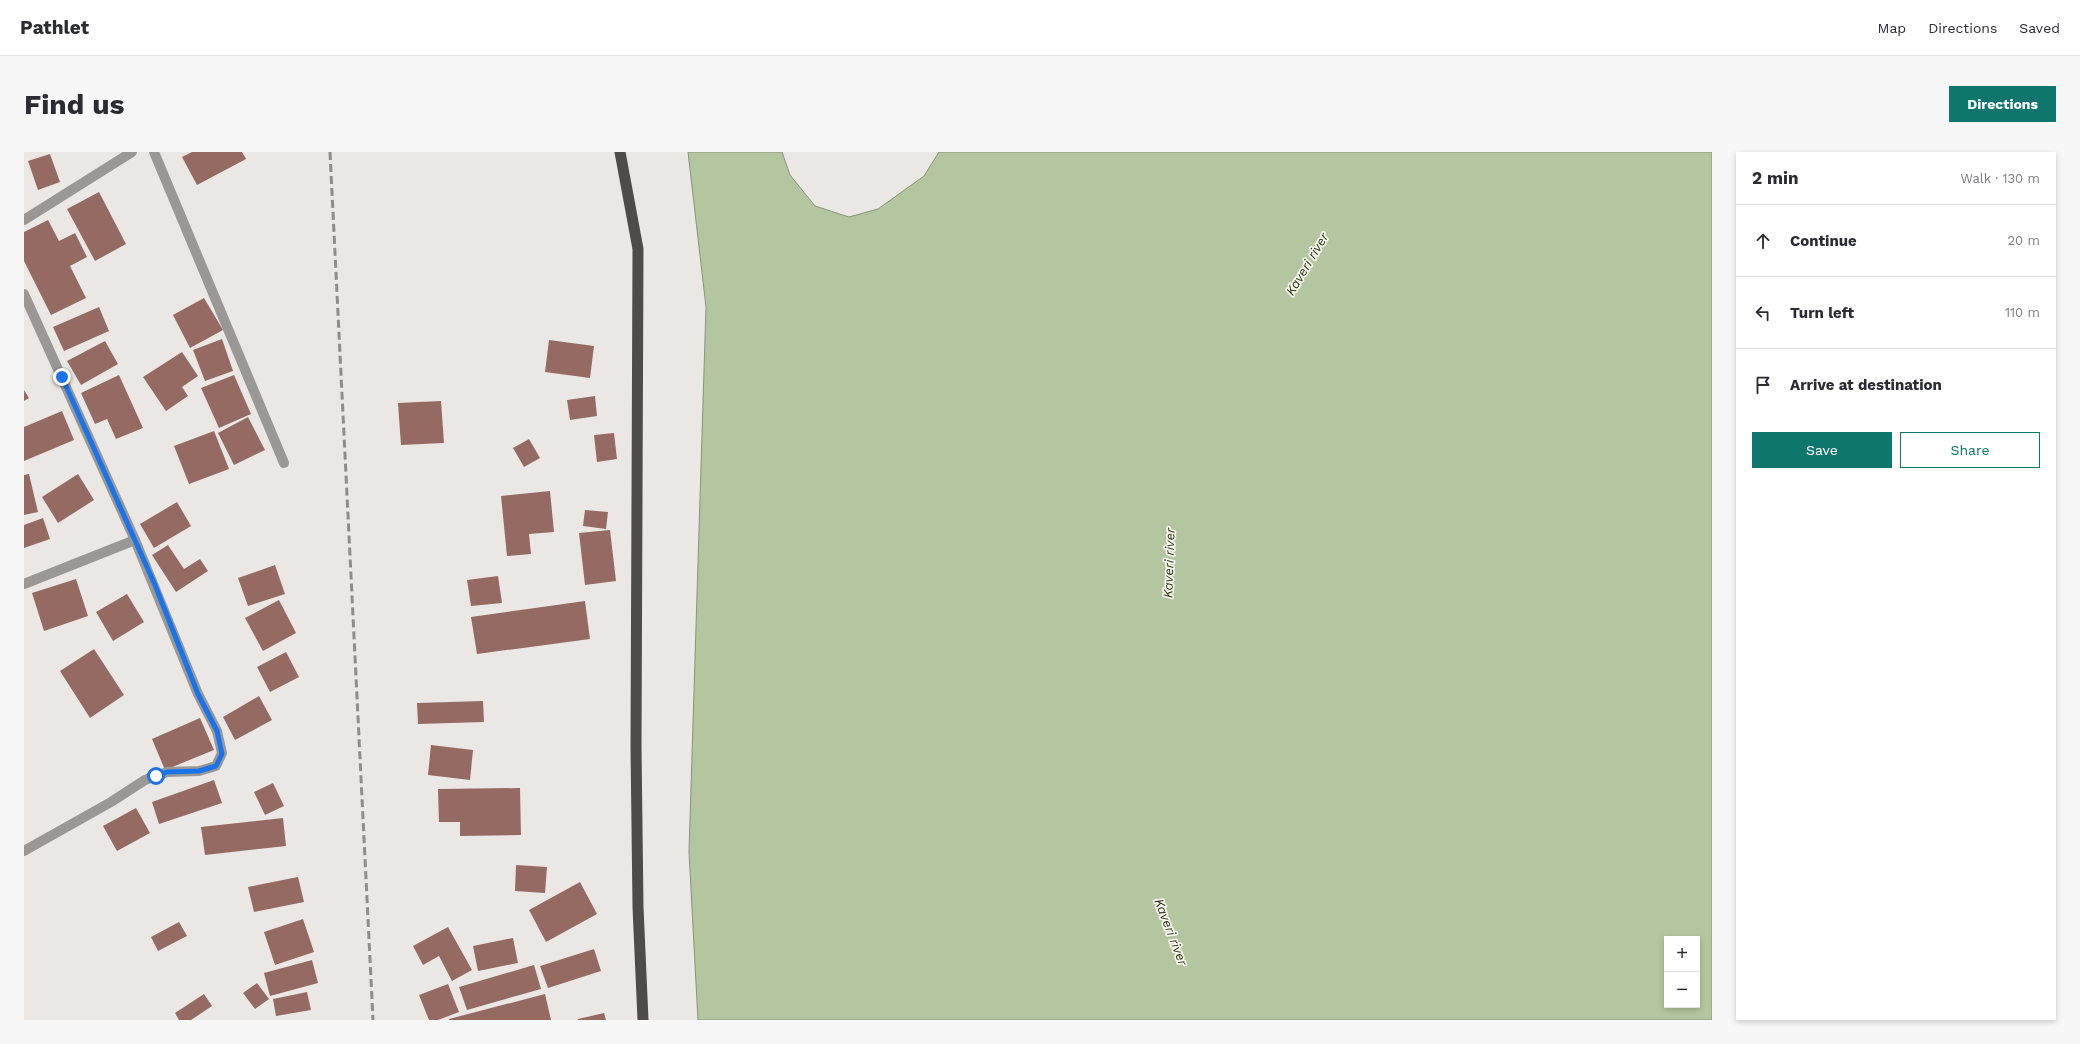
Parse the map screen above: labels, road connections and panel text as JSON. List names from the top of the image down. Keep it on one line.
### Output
{"water":["Kaveri river"],"page":{"header":"Pathlet","nav":["Map","Directions","Saved"],"buttons":["Directions",["Save","Share"]],"title":"Find us","heading":["2 min","Walk · 130 m"],"list":[["Continue","20 m"],["Turn left","110 m"],"Arrive at destination"],"map_buttons":["+","−"]}}
